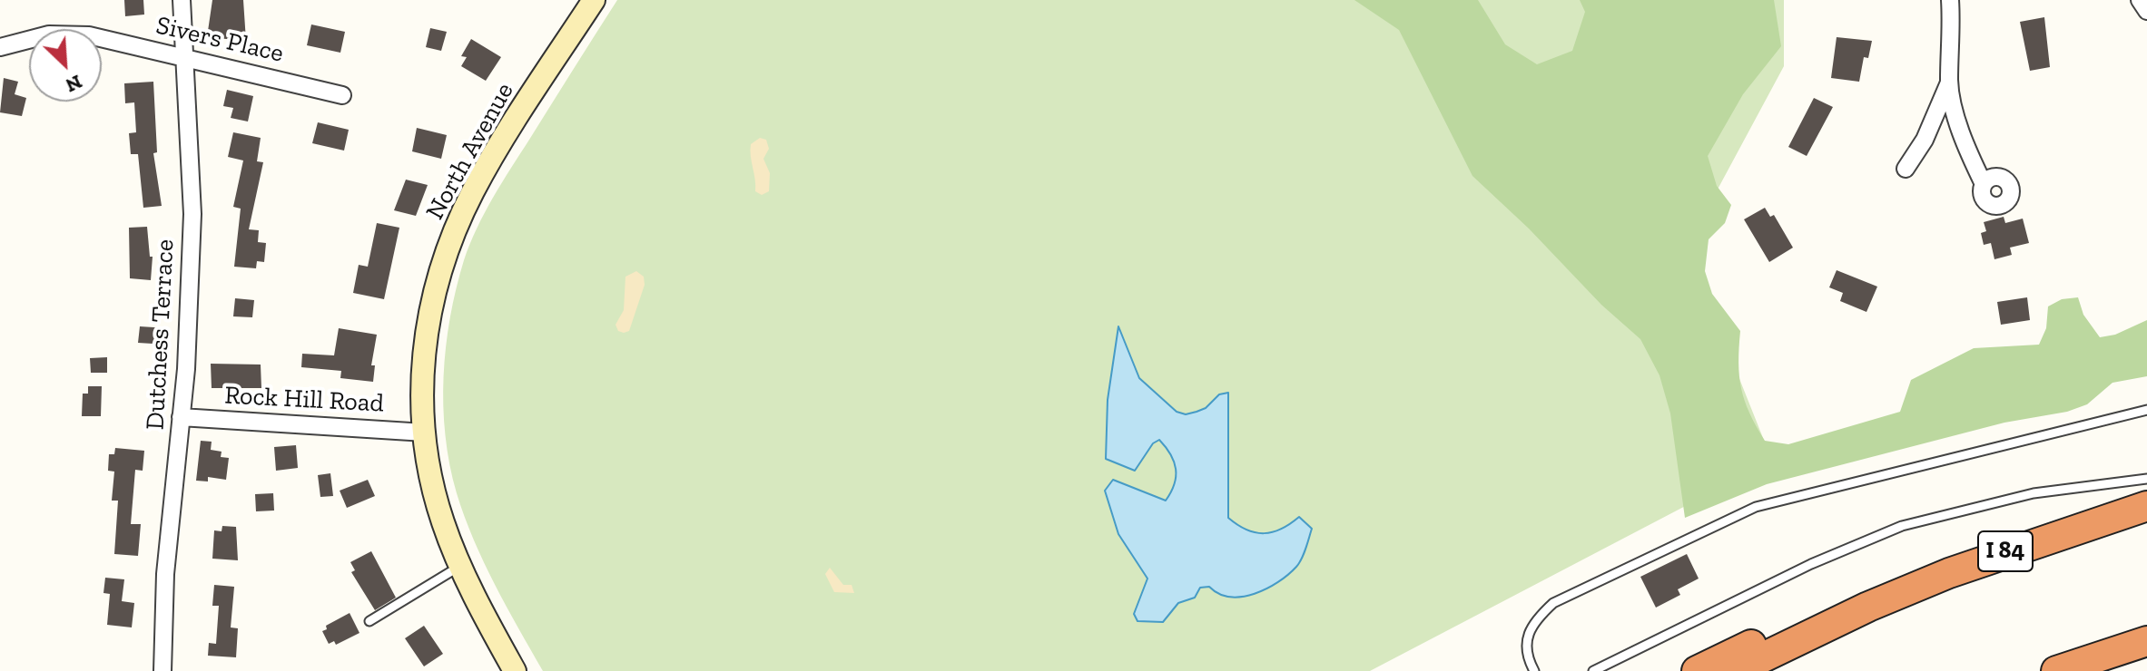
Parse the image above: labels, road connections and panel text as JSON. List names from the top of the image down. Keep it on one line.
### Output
{"streets":{"highway":["I 84"],"main road":["North Avenue"],"street":["Sivers Place","Dutchess Terrace","Rock Hill Road"]},"crossings":[["Sivers Place","Dutchess Terrace"],["North Avenue","Rock Hill Road"],["Dutchess Terrace","Rock Hill Road"]],"north":"bottom right"}
